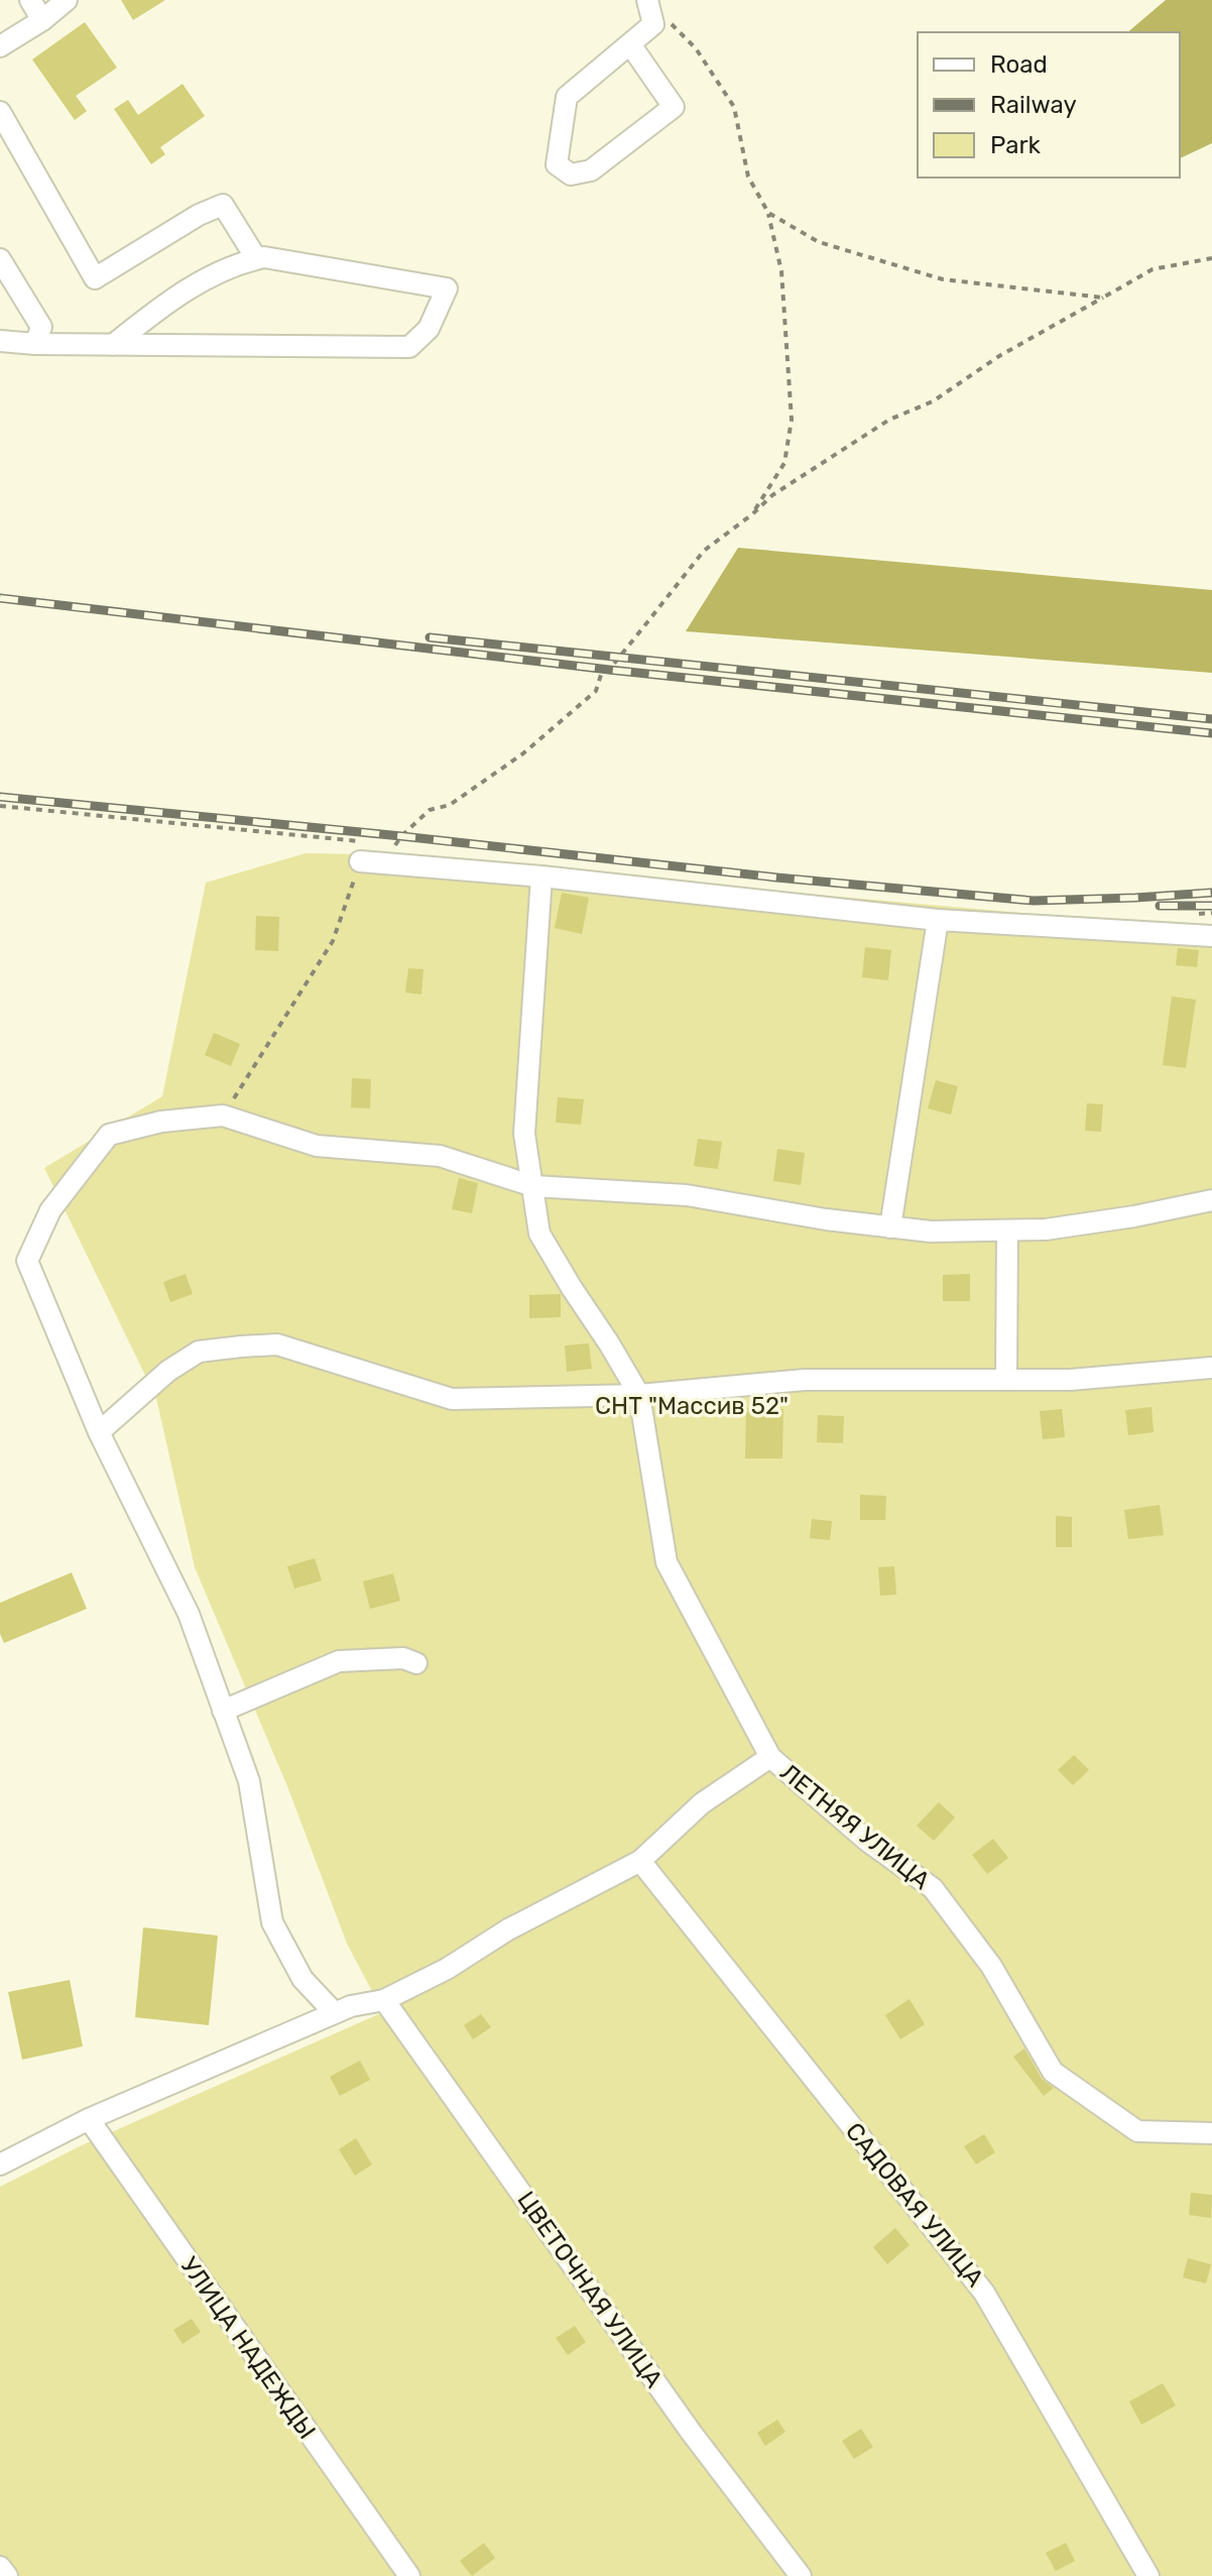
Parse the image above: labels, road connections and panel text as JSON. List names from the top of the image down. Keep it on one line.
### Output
{"streets":{"lane":["ЛЕТНЯЯ УЛИЦА","САДОВАЯ УЛИЦА","ЦВЕТОЧНАЯ УЛИЦА","УЛИЦА НАДЕЖДЫ"]},"parks":["СНТ \"Массив 52\""],"legend":["Road","Railway","Park"]}
